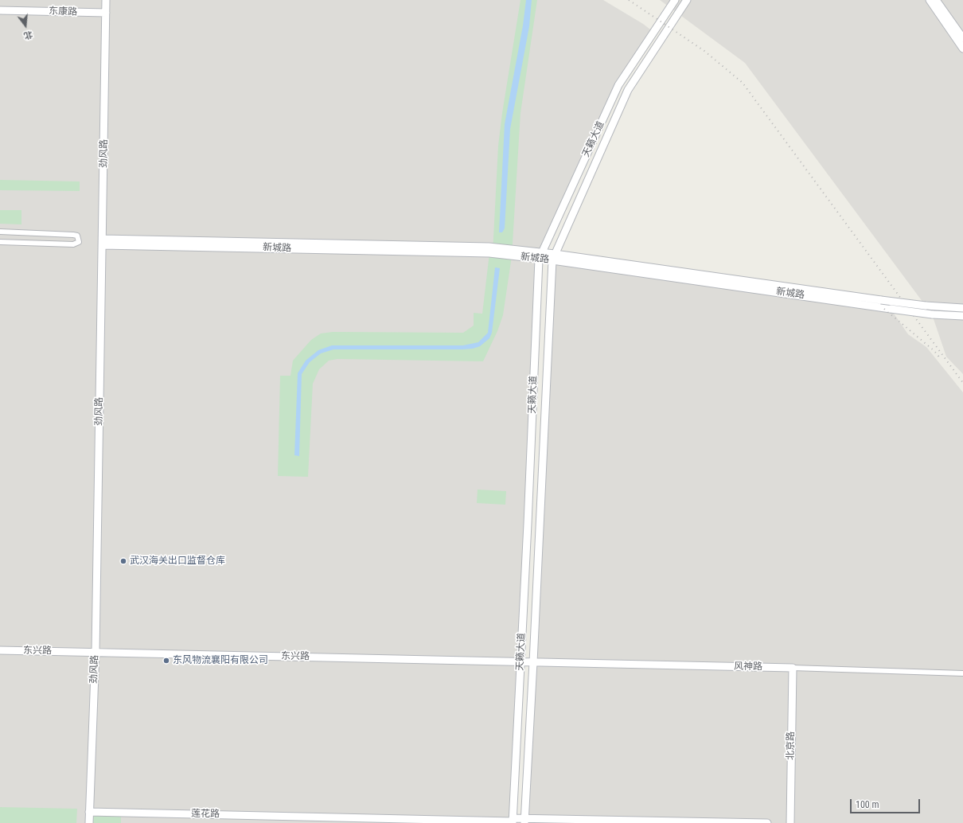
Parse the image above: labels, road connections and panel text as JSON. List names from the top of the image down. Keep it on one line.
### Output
{"streets":{"street":["东康路","天籁大道","劲风路","新城路","东兴路","风神路","北京路","莲花路"]},"crossings":[["东康路","劲风路"],["天籁大道","新城路"],["天籁大道","东兴路"],["天籁大道","风神路"],["天籁大道","莲花路"],["劲风路","新城路"],["劲风路","东兴路"],["劲风路","莲花路"],["东兴路","风神路"],["风神路","北京路"]],"places":["武汉海关出口监督仓库","东风物流襄阳有限公司"],"scale_bar":"100 m","north":"bottom"}
